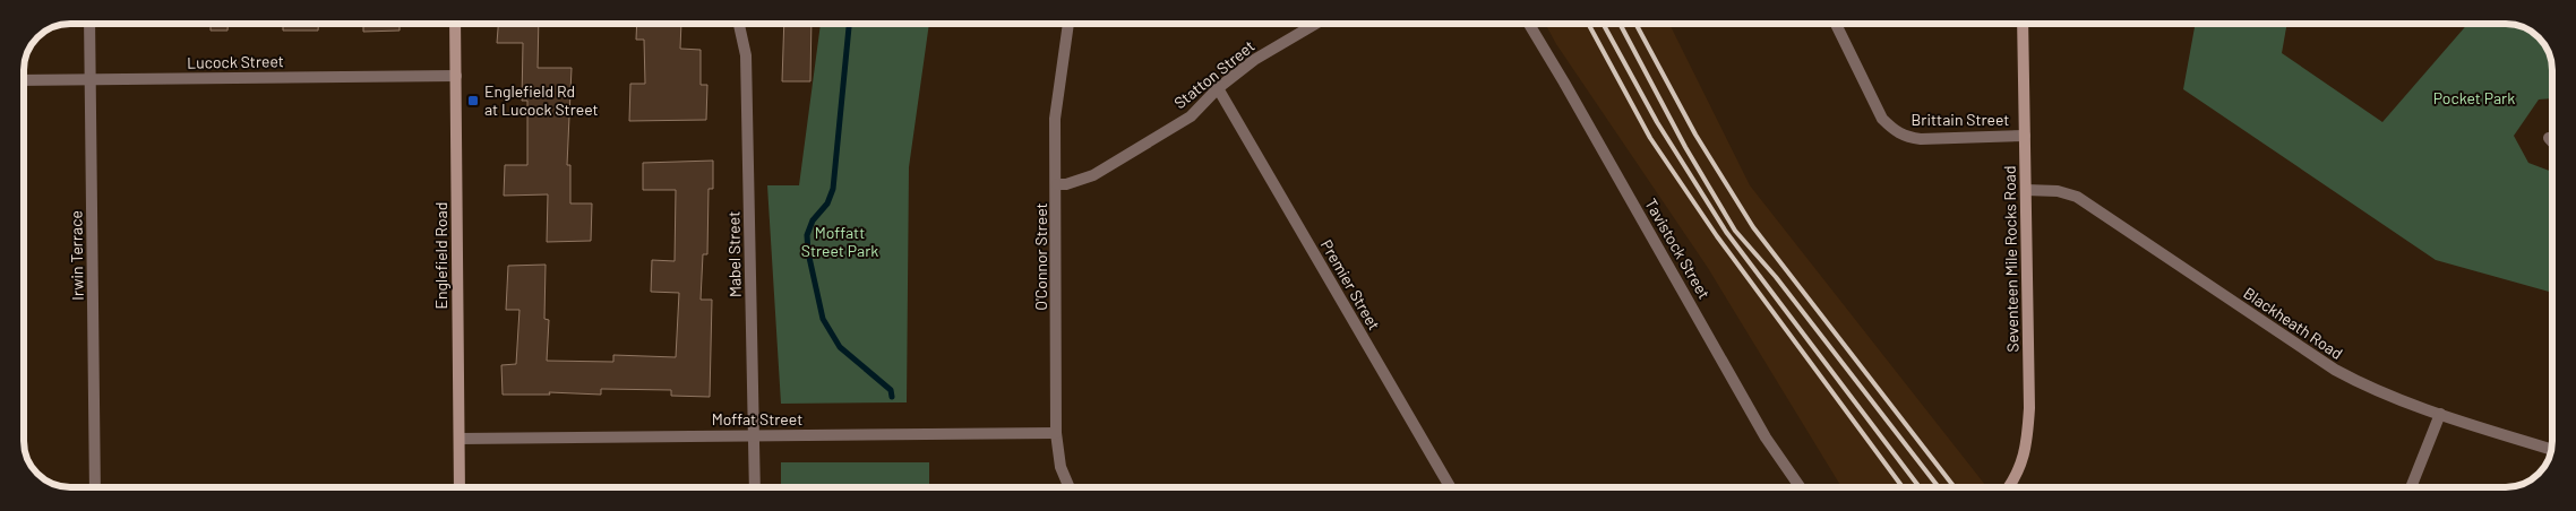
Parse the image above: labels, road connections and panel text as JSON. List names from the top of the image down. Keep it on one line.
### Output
{"streets":{"main road":["Englefield Road","Seventeen Mile Rocks Road"],"street":["Lucock Street","Statton Street","Brittain Street","Tavistock Street","Mabel Street","Irwin Terrace","O'Connor Street","Premier Street","Blackheath Road","Moffat Street"]},"crossings":[["Lucock Street","Irwin Terrace"],["Lucock Street","Englefield Road"],["Statton Street","O'Connor Street"],["Statton Street","Premier Street"],["Brittain Street","Seventeen Mile Rocks Road"],["Mabel Street","Moffat Street"],["Englefield Road","Moffat Street"],["O'Connor Street","Moffat Street"],["Seventeen Mile Rocks Road","Blackheath Road"]],"parks":["Pocket Park","Moffatt Street Park"],"places":{"transit":["Englefield Rd at Lucock Street"]}}
